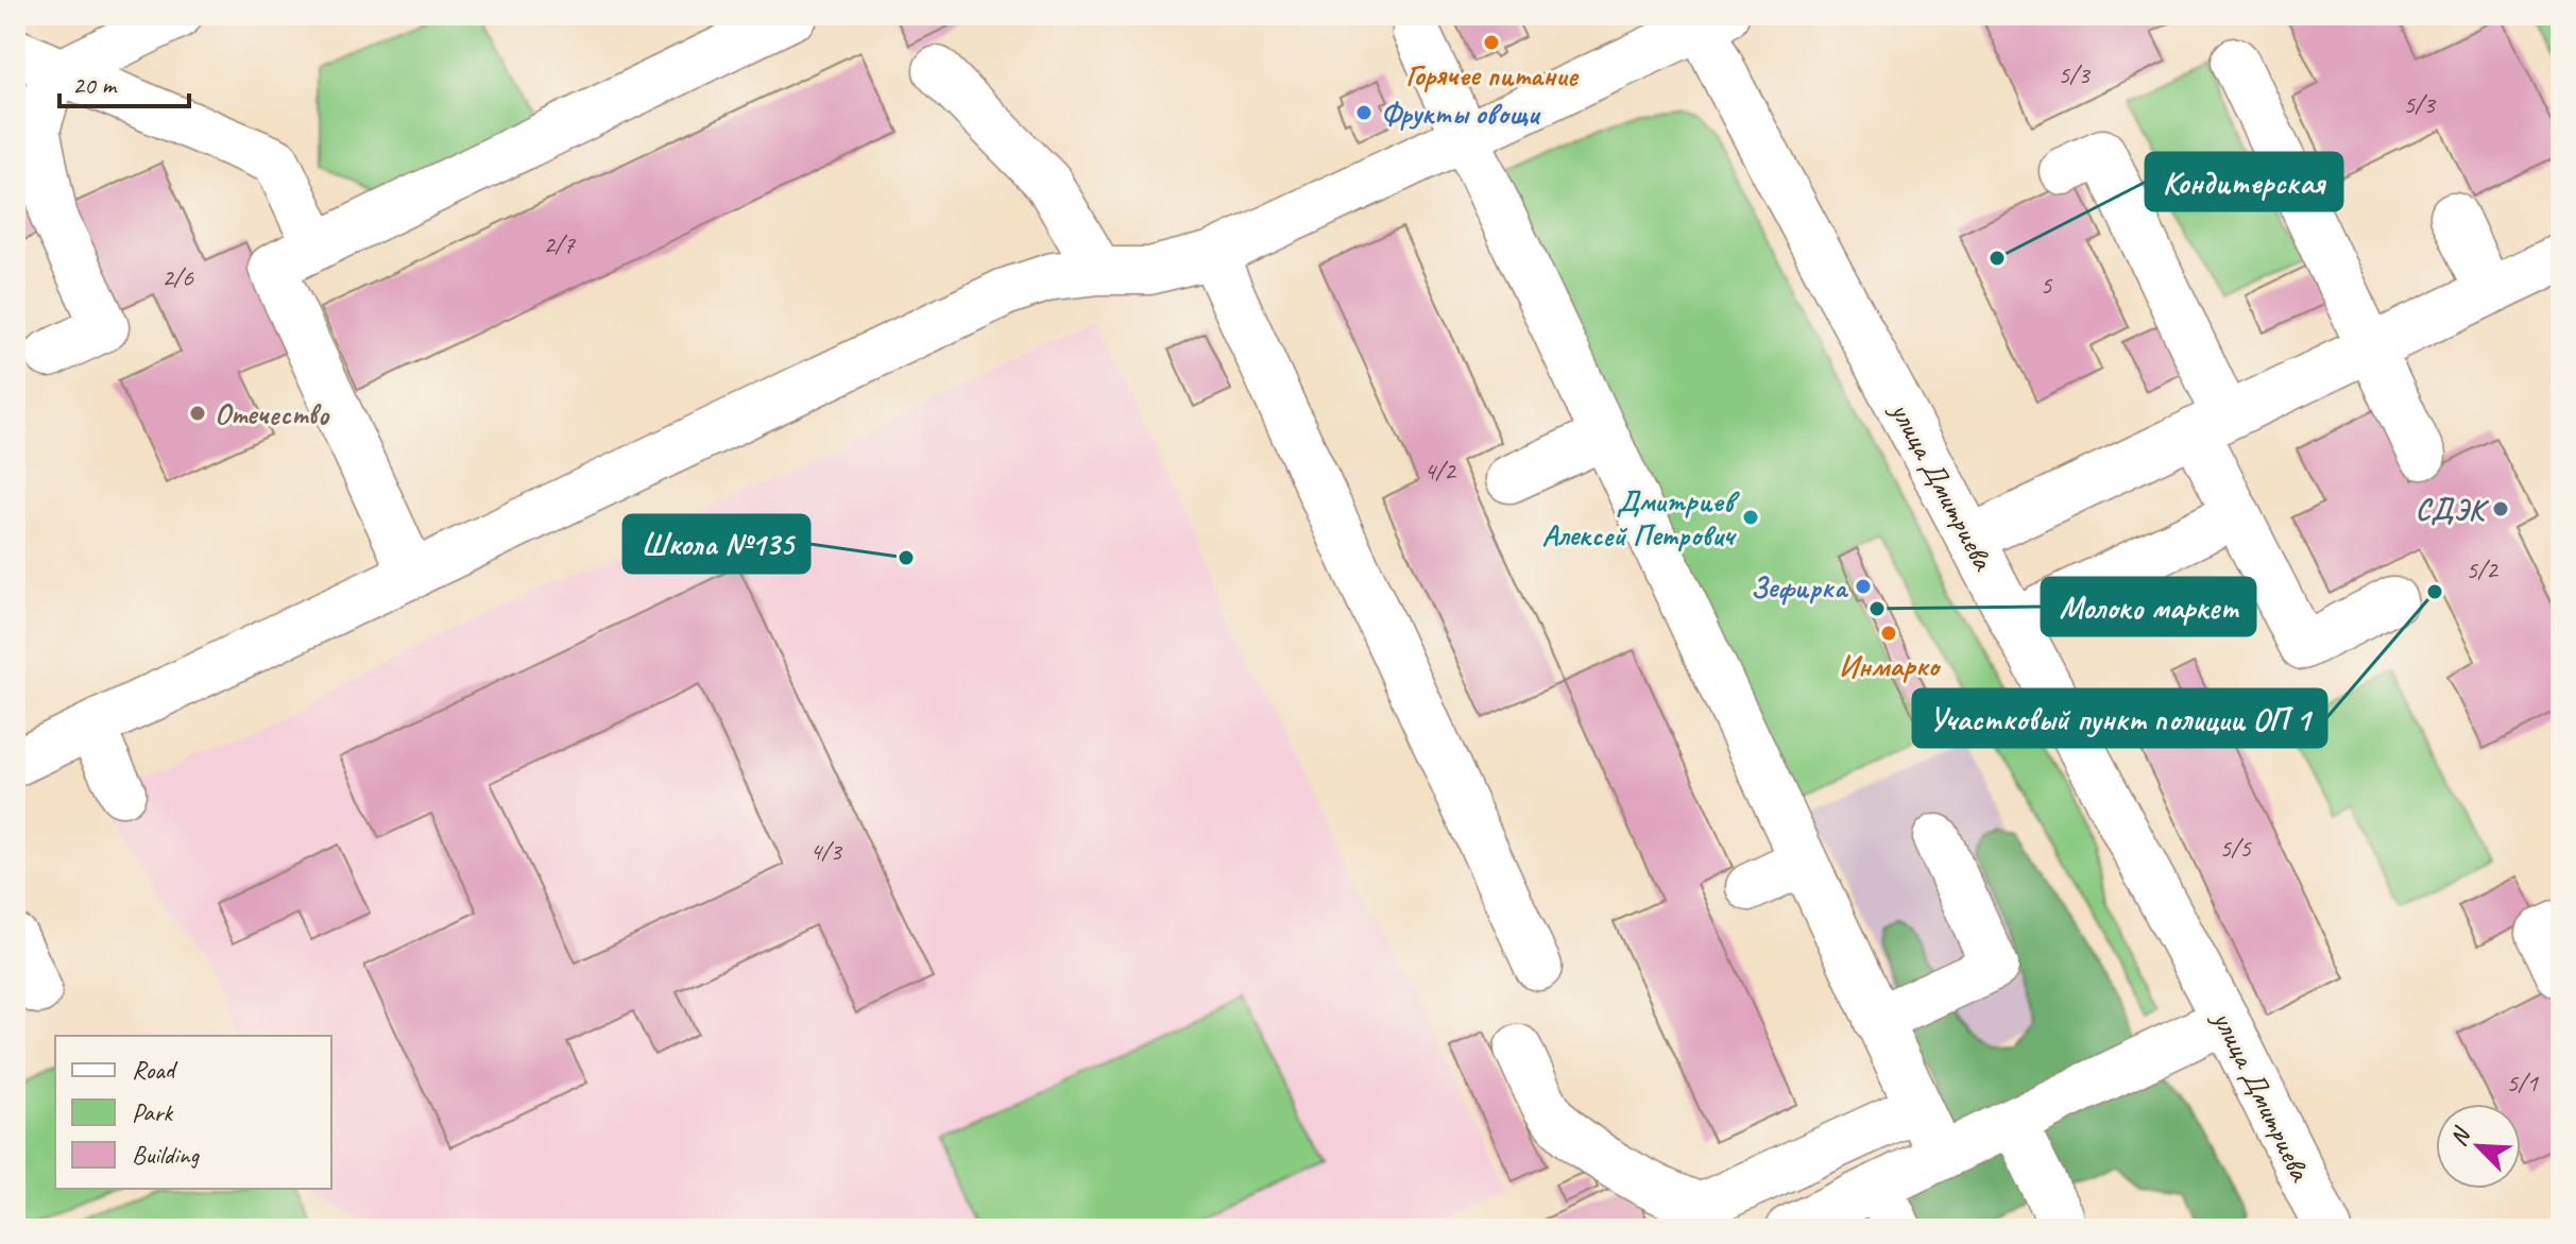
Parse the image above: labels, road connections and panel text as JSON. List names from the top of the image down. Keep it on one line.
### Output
{"streets":{"street":["улица Дмитриева"]},"places":["Горячее питание","Фрукты овощи","Кондитерская","Отечество","СДЭК","Дмитриев Алексей Петрович","Школа №135","Зефирка","Участковый пункт полиции ОП 1","Молоко маркет","Инмарко"],"house_numbers":["5/3","5/3","2/7","2/6","5","4/2","5/2","5/5","4/3","5/1"],"legend":["Road","Park","Building"],"scale_bar":"20 m","north":"top left"}
